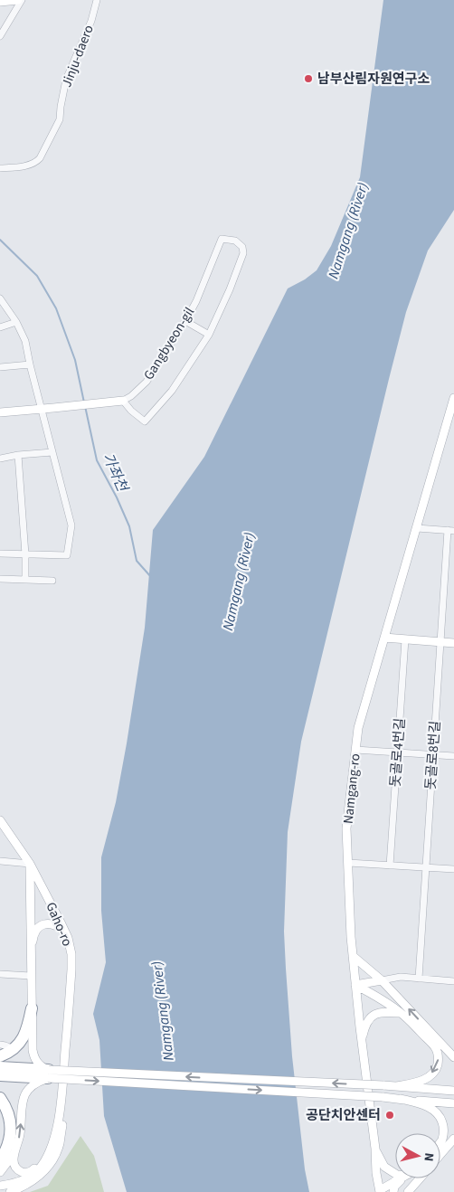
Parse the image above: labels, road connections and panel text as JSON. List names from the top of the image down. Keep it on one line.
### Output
{"streets":{"street":["Jinju-daero","Gangbyeon-gil","돗골로4번길","돗골로8번길","Namgang-ro","Gaho-ro"]},"water":["Namgang (River)","가좌천"],"places":["남부산림자원연구소","공단치안센터"],"north":"right"}
